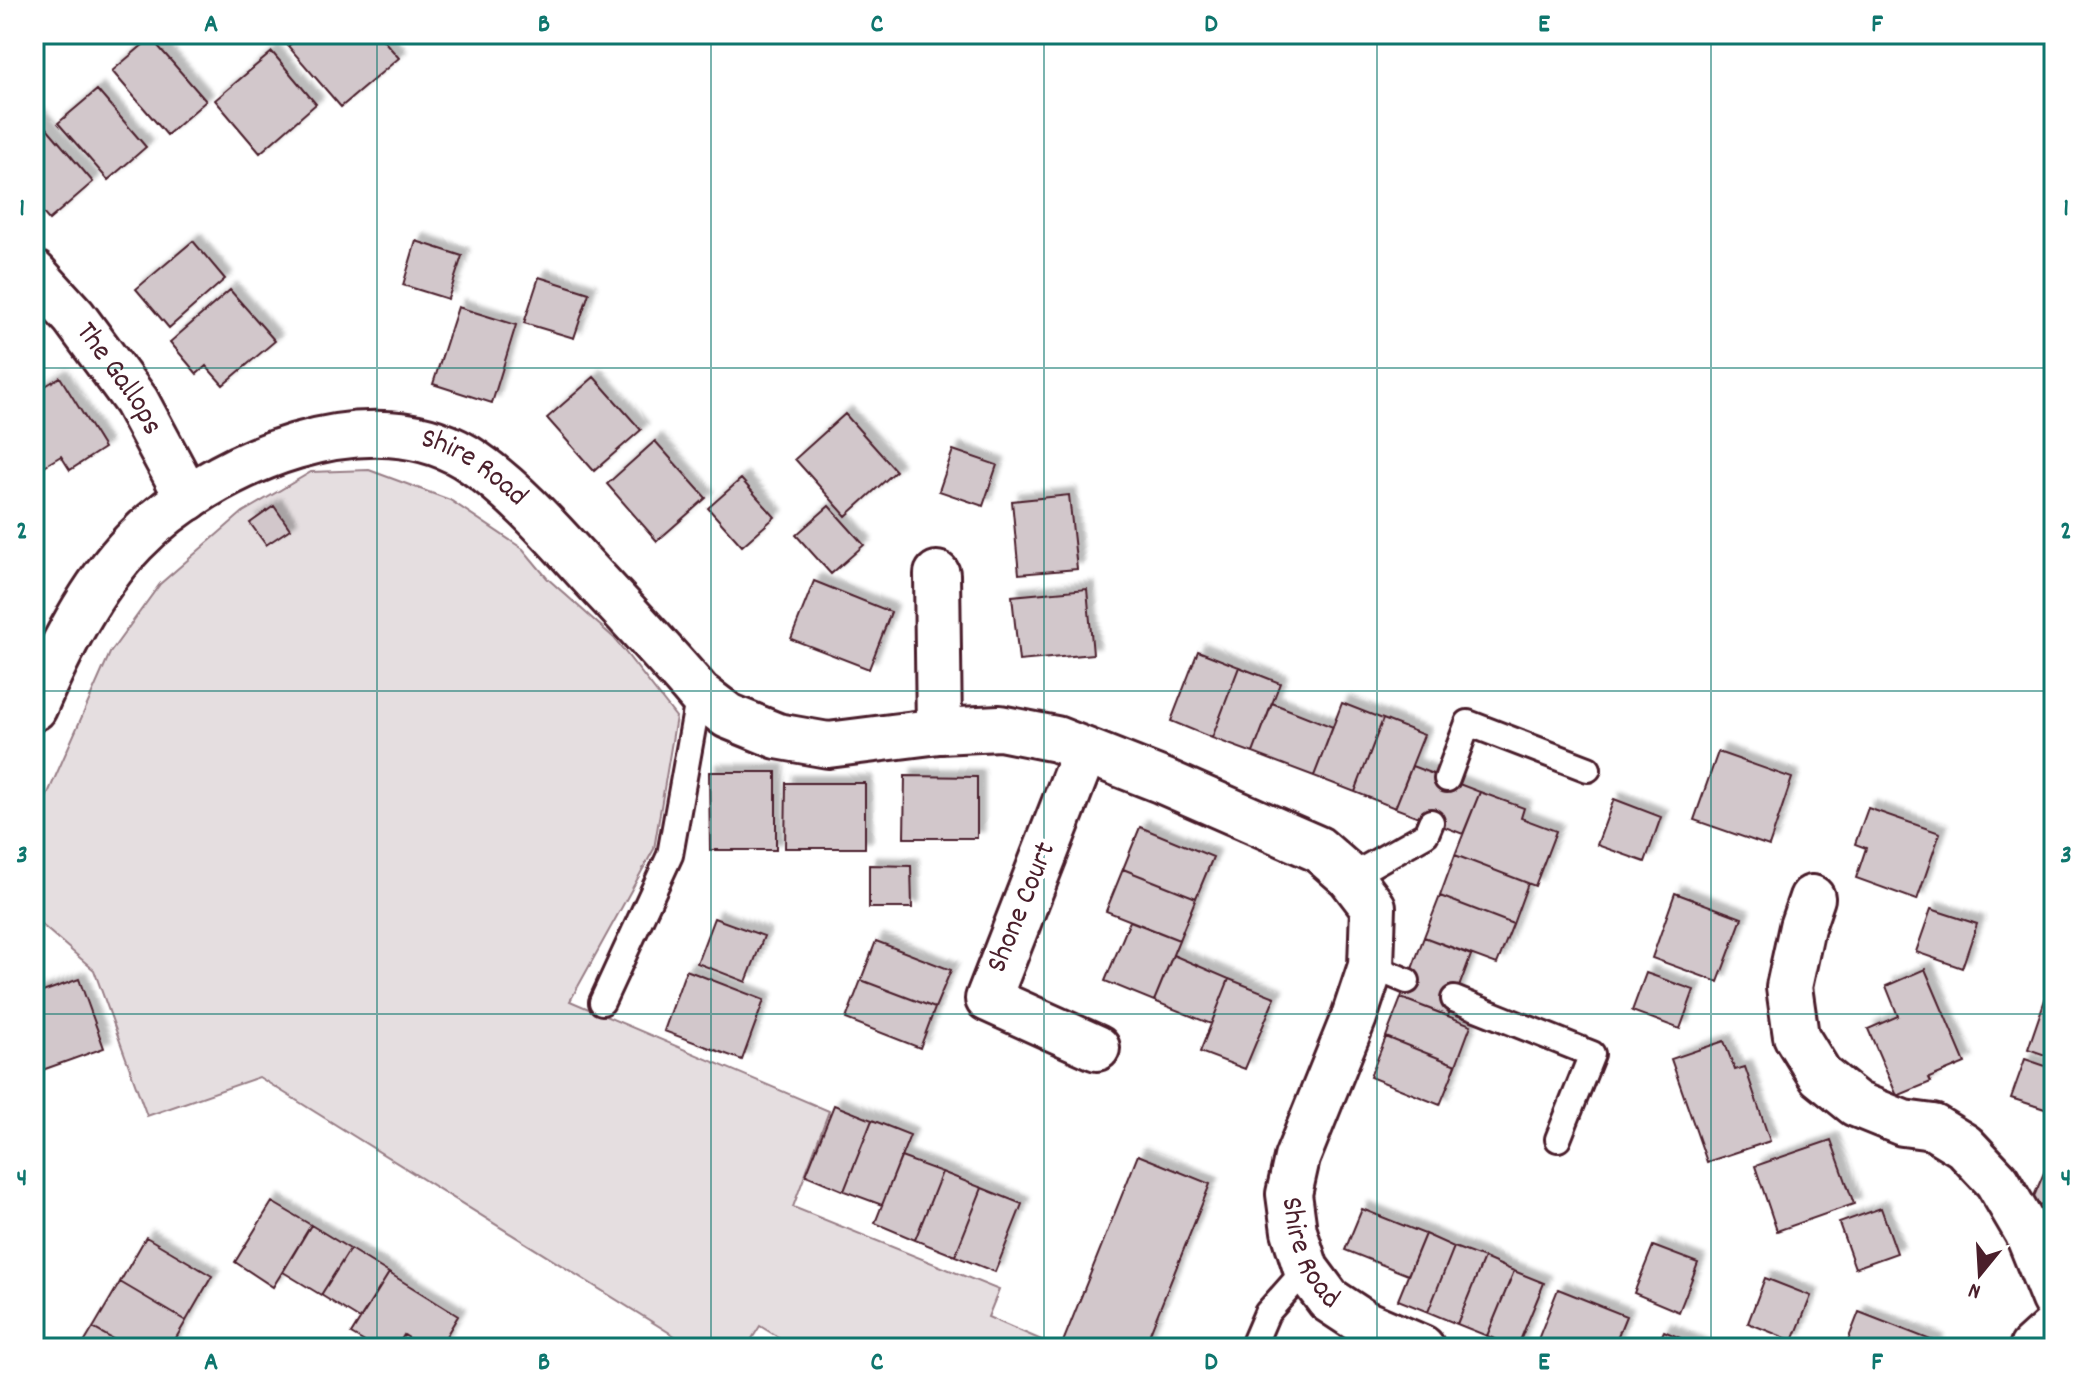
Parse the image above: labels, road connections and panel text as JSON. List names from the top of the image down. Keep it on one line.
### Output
{"streets":{"street":["The Gallops","Shire Road","Shone Court"]},"crossings":[["The Gallops","Shire Road"],["Shire Road","Shone Court"]],"north":"bottom","grid":{"columns":["A","B","C","D","E","F"],"rows":["1","2","3","4"]}}
